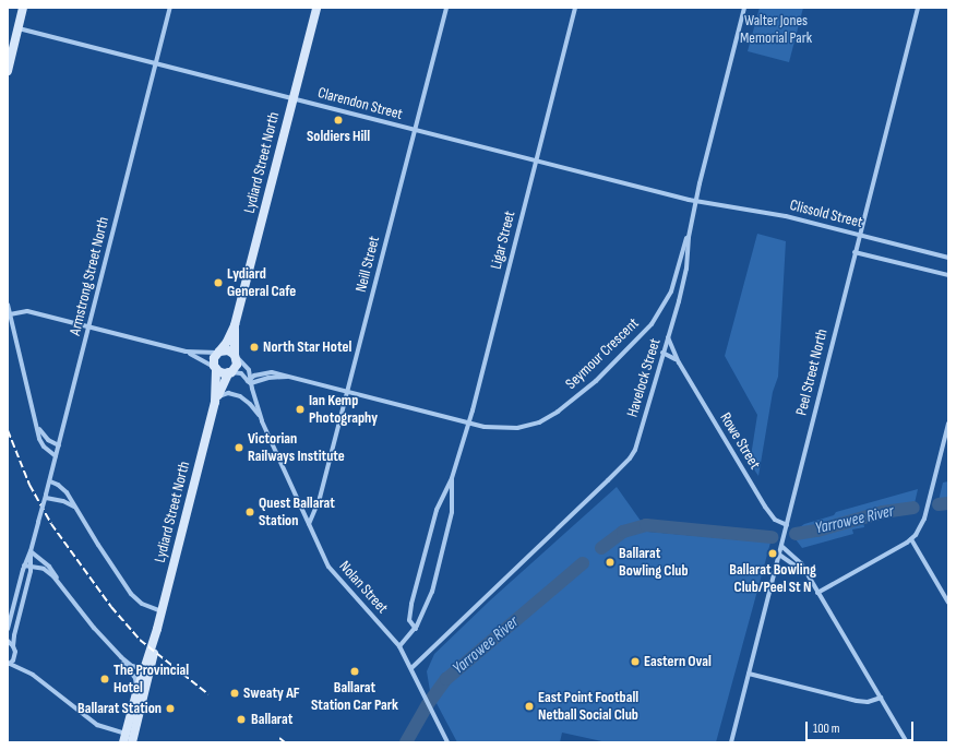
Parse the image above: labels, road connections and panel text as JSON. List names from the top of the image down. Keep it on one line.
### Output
{"streets":{"street":["Clarendon Street","Lydiard Street North","Clissold Street","Ligar Street","Neill Street","Armstrong Street North","Seymour Crescent","Peel Street North","Havelock Street","Rowe Street","Nolan Street"]},"crossings":[["Clarendon Street","Lydiard Street North"],["Clarendon Street","Clissold Street"],["Clarendon Street","Ligar Street"],["Clarendon Street","Neill Street"],["Clarendon Street","Armstrong Street North"],["Clarendon Street","Havelock Street"],["Lydiard Street North","Nolan Street"],["Clissold Street","Peel Street North"],["Clissold Street","Havelock Street"],["Ligar Street","Seymour Crescent"],["Ligar Street","Nolan Street"],["Neill Street","Seymour Crescent"],["Neill Street","Nolan Street"],["Seymour Crescent","Havelock Street"],["Seymour Crescent","Nolan Street"],["Peel Street North","Rowe Street"],["Havelock Street","Rowe Street"],["Havelock Street","Nolan Street"]],"water":["Yarrowee River"],"parks":["Walter Jones Memorial Park"],"places":["Soldiers Hill","Lydiard General Cafe","North Star Hotel","Ian Kemp Photography","Victorian Railways Institute","Quest Ballarat Station","Ballarat Bowling Club/Peel St N","Ballarat Bowling Club","Eastern Oval","Ballarat Station Car Park","The Provincial Hotel","Sweaty AF","East Point Football Netball Social Club","Ballarat Station","Ballarat"],"scale_bar":"100 m"}
